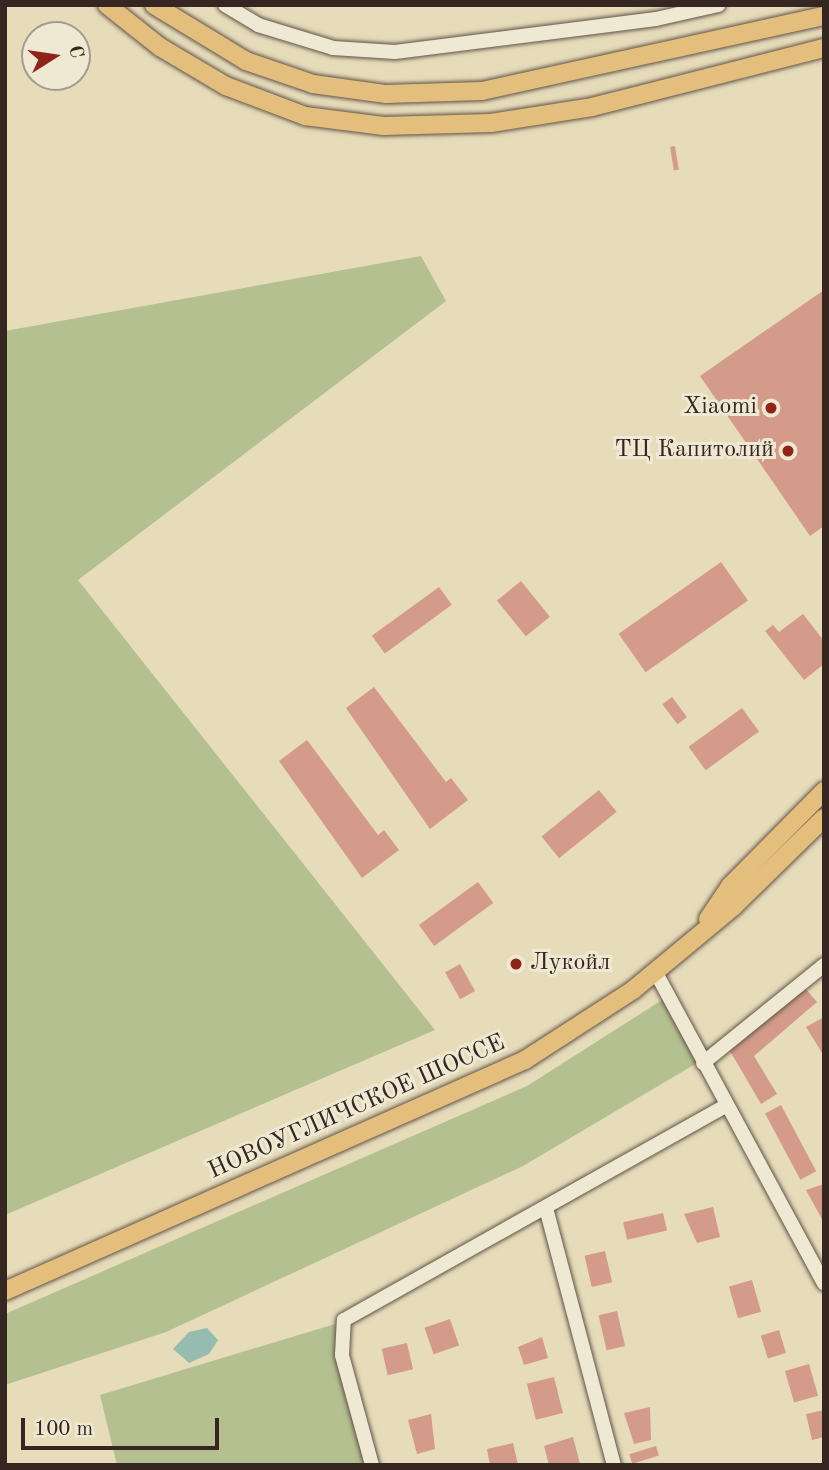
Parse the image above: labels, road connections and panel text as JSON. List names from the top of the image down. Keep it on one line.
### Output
{"streets":{"main road":["НОВОУГЛИЧСКОЕ ШОССЕ"]},"places":["Xiaomi","ТЦ Капитолий","Лукойл"],"scale_bar":"100 m","north":"right"}
